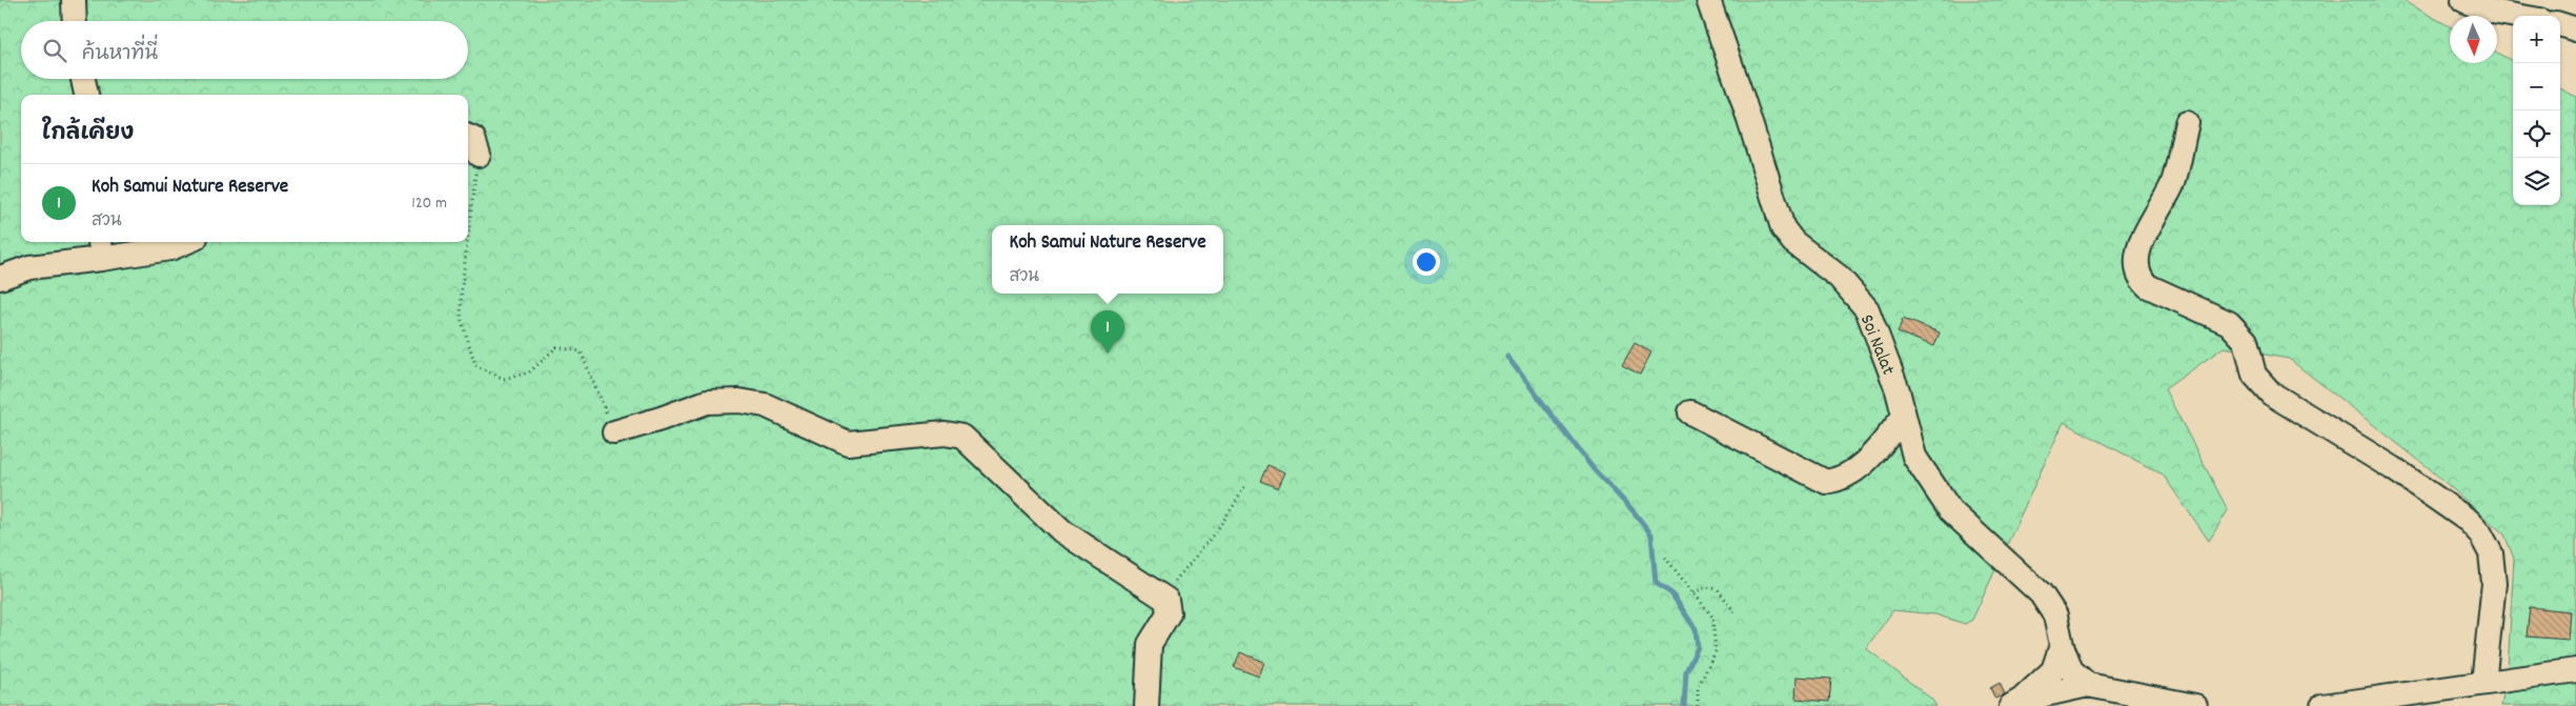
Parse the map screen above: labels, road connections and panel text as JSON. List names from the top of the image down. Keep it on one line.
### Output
{"streets":{"street":["Soi Nalat"]},"north":"bottom","page":{"map_buttons":["+","−"],"search":"ค้นหาที่นี่","heading":"ใกล้เคียง","list":[{"mark":"1","name":"Koh Samui Nature Reserve","note":"สวน","value":"120 m"}],"popup":["Koh Samui Nature Reserve","สวน"],"pins":"1"}}
